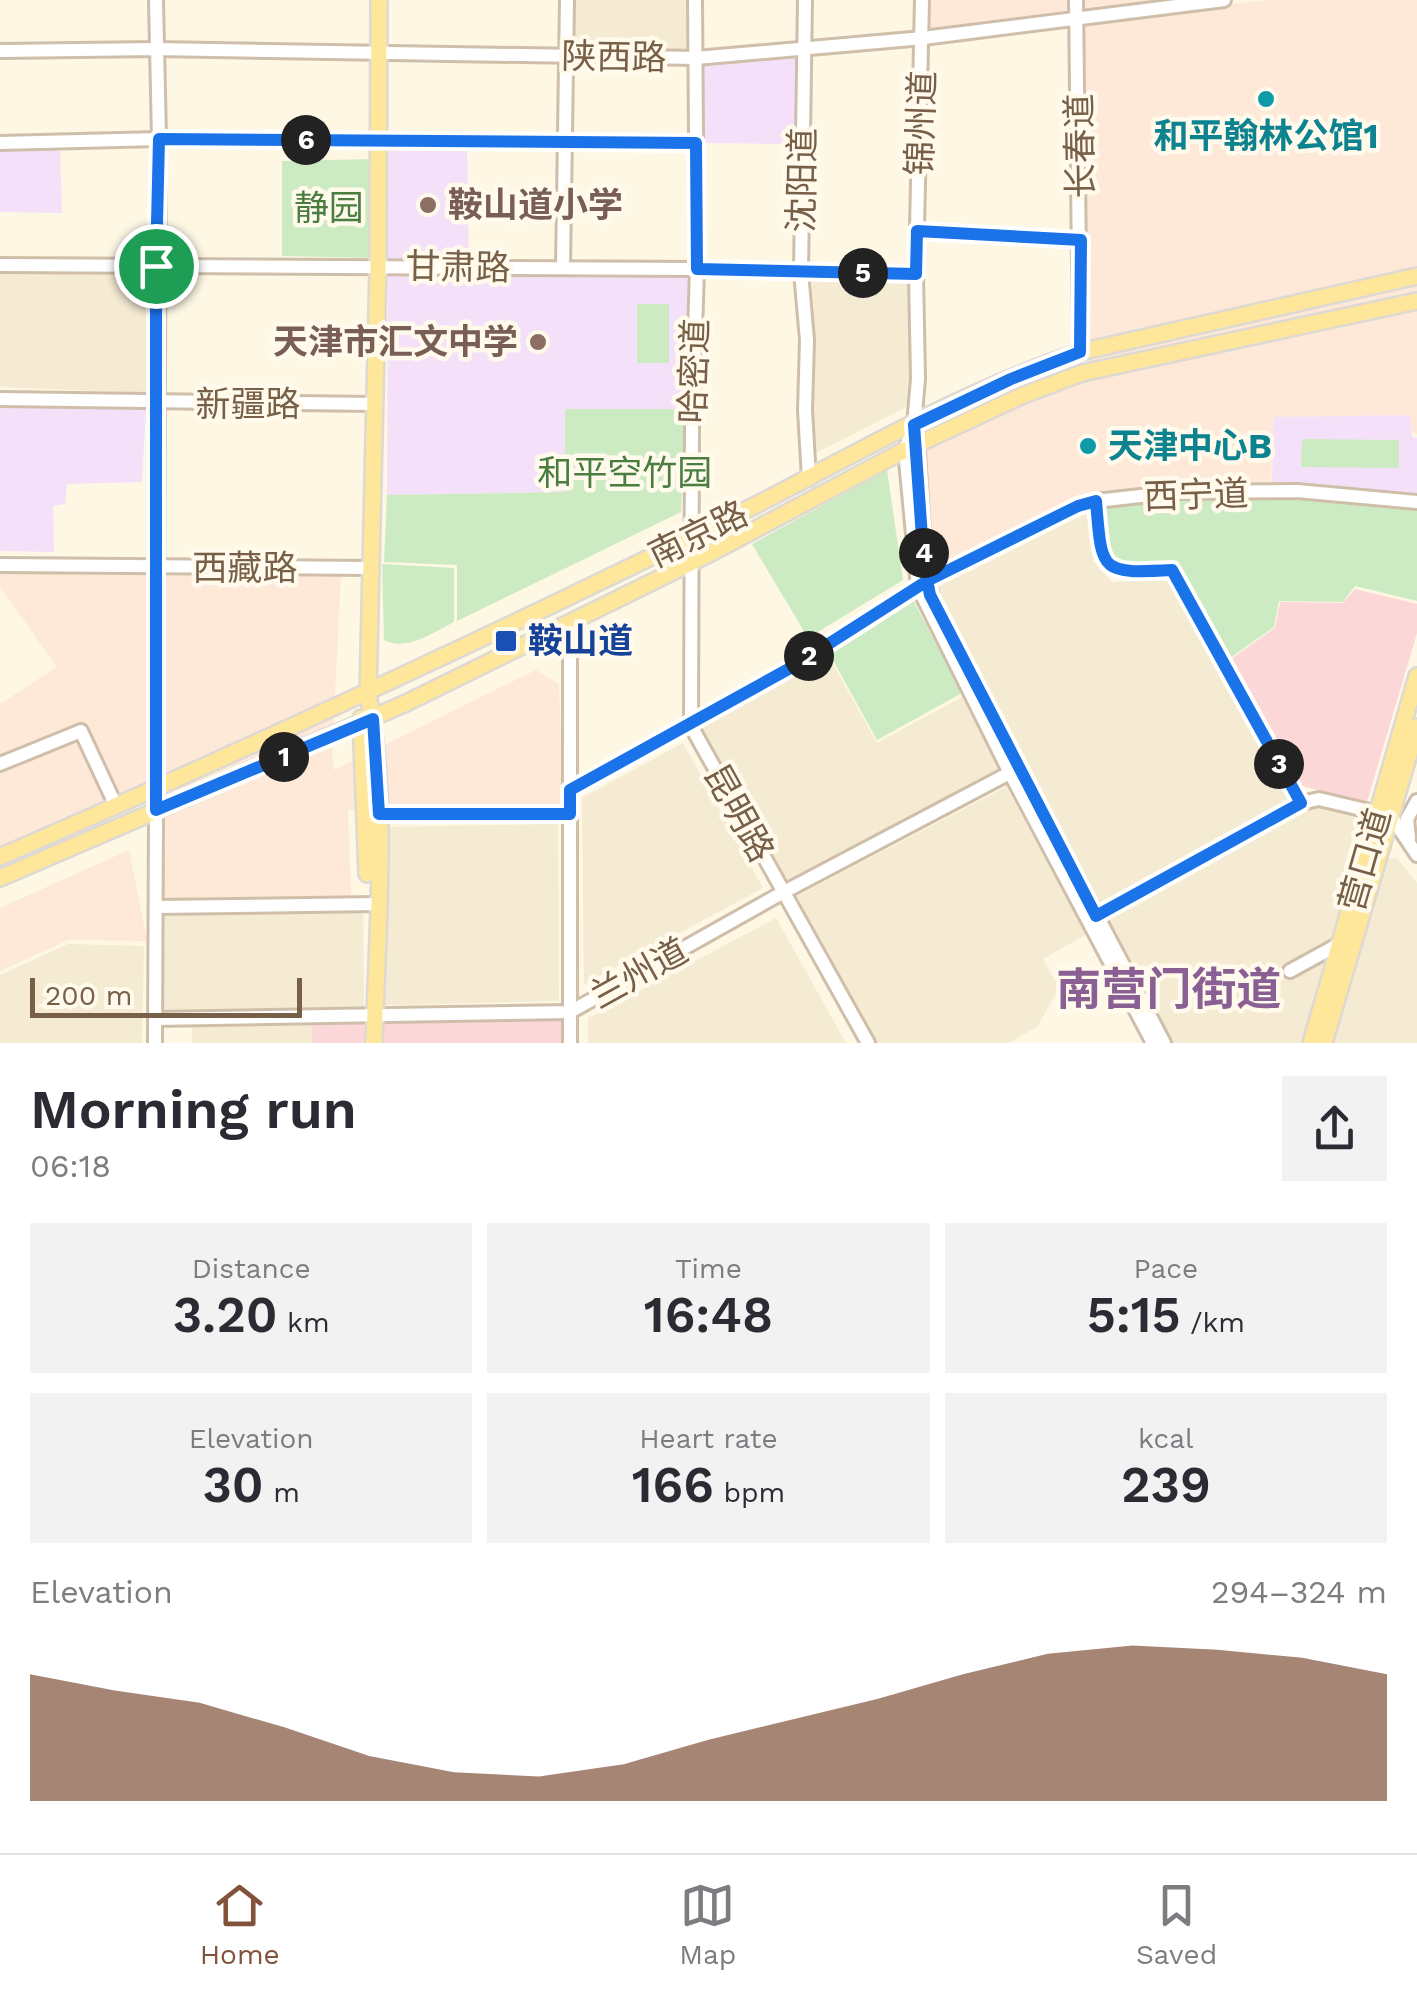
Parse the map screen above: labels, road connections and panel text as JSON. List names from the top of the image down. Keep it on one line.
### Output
{"streets":{"main road":["南京路","营口道"],"street":["陕西路","锦州道","长春道","沈阳道","甘肃路","哈密道","新疆路","西宁道","西藏路","昆明路","兰州道"]},"crossings":[["陕西路","锦州道"],["陕西路","长春道"],["陕西路","沈阳道"],["陕西路","哈密道"],["锦州道","甘肃路"],["锦州道","南京路"],["长春道","南京路"],["沈阳道","甘肃路"],["沈阳道","南京路"],["甘肃路","哈密道"],["哈密道","南京路"],["哈密道","昆明路"],["西宁道","昆明路"],["南京路","昆明路"],["昆明路","兰州道"]],"districts":["南营门街道"],"parks":["静园","和平空竹园"],"places":{"other":["和平翰林公馆1","鞍山道小学","天津市汇文中学","天津中心B"],"transit":["鞍山道"]},"scale_bar":"200 m","page":{"pins":["6","5","4","2","1","3"],"scale":"200 m","heading":["Morning run","06:18"],"stats":[["Distance","3.20 km"],["Time","16:48"],["Pace","5:15 /km"],["Elevation","30 m"],["Heart rate","166 bpm"],["kcal","239"]],"chart":["Elevation","294–324 m"],"tabs":["Home","Map","Saved"]}}
